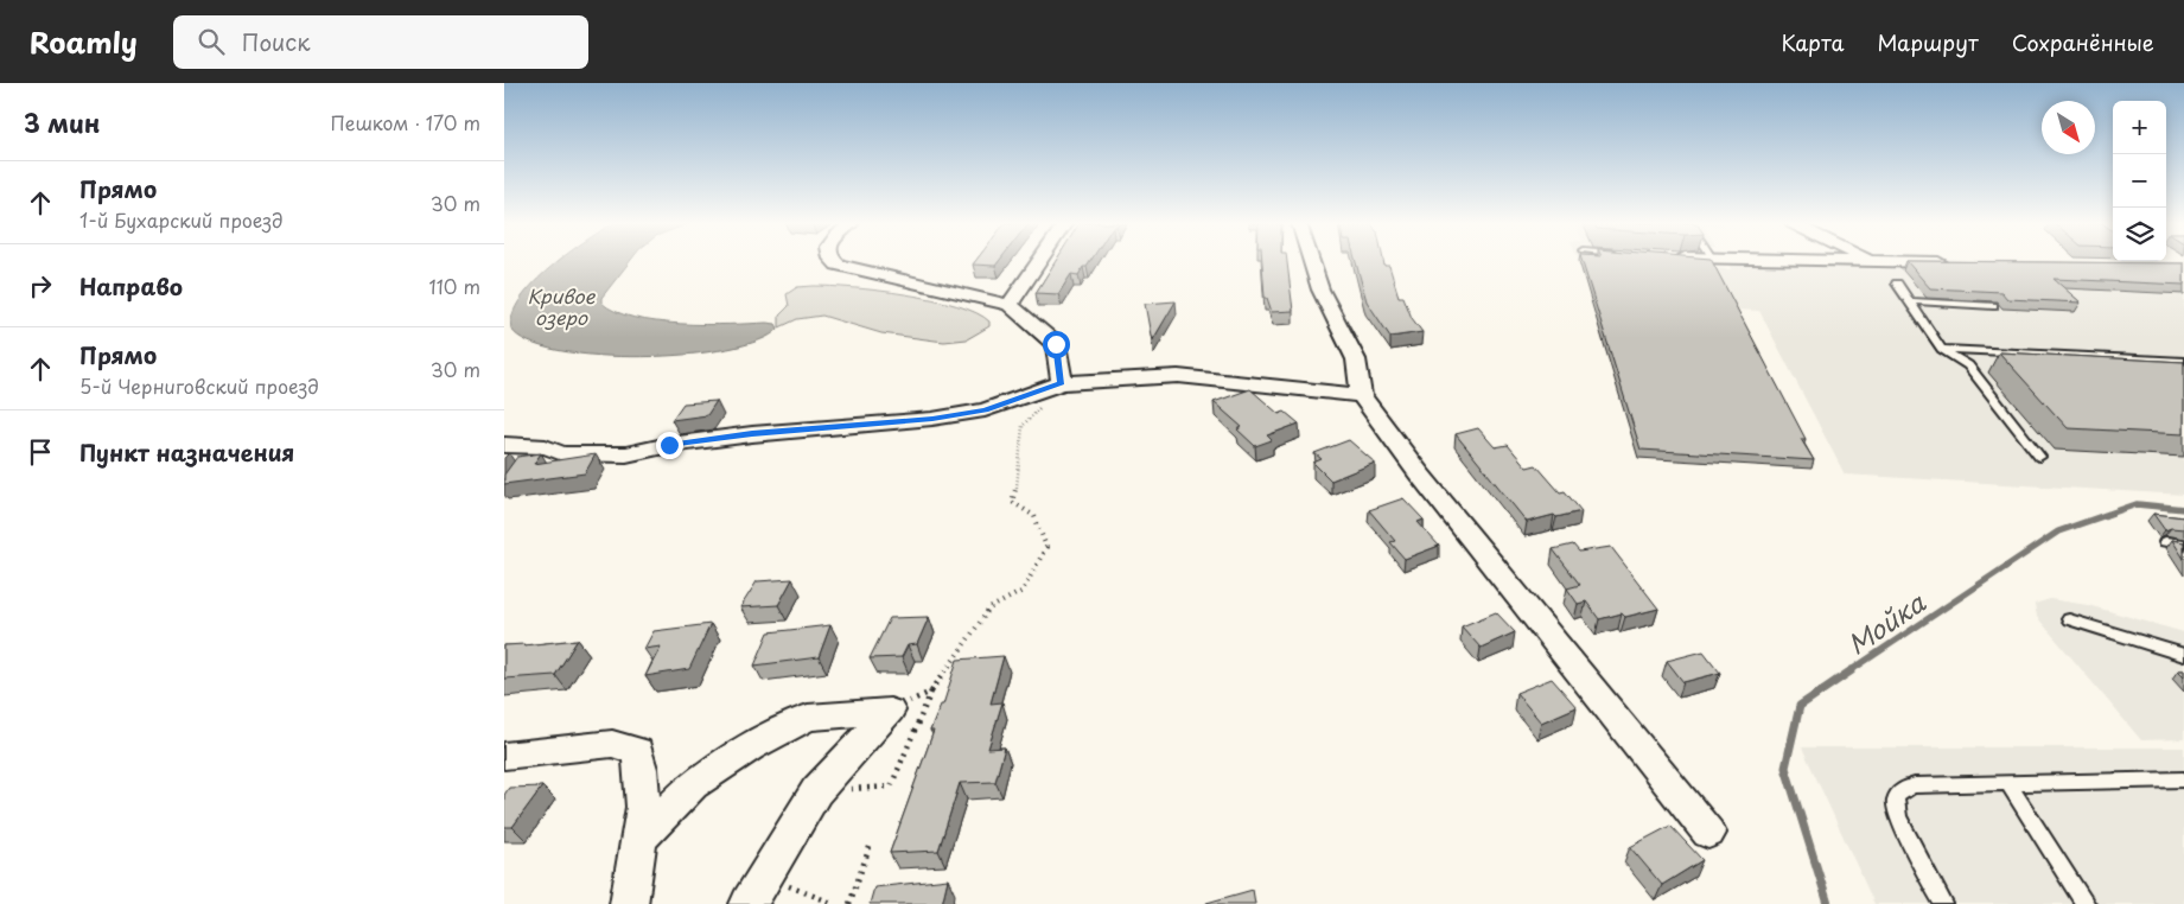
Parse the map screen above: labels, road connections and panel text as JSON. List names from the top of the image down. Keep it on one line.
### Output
{"water":["Кривое озеро","Мойка"],"north":"bottom right","page":{"header":"Roamly","search":"Поиск","nav":["Карта","Маршрут","Сохранённые"],"heading":["3 мин","Пешком · 170 m"],"map_buttons":["+","−"],"list":[["Прямо","1-й Бухарский проезд","30 m"],["Направо","110 m"],["Прямо","5-й Черниговский проезд","30 m"],"Пункт назначения"]}}
